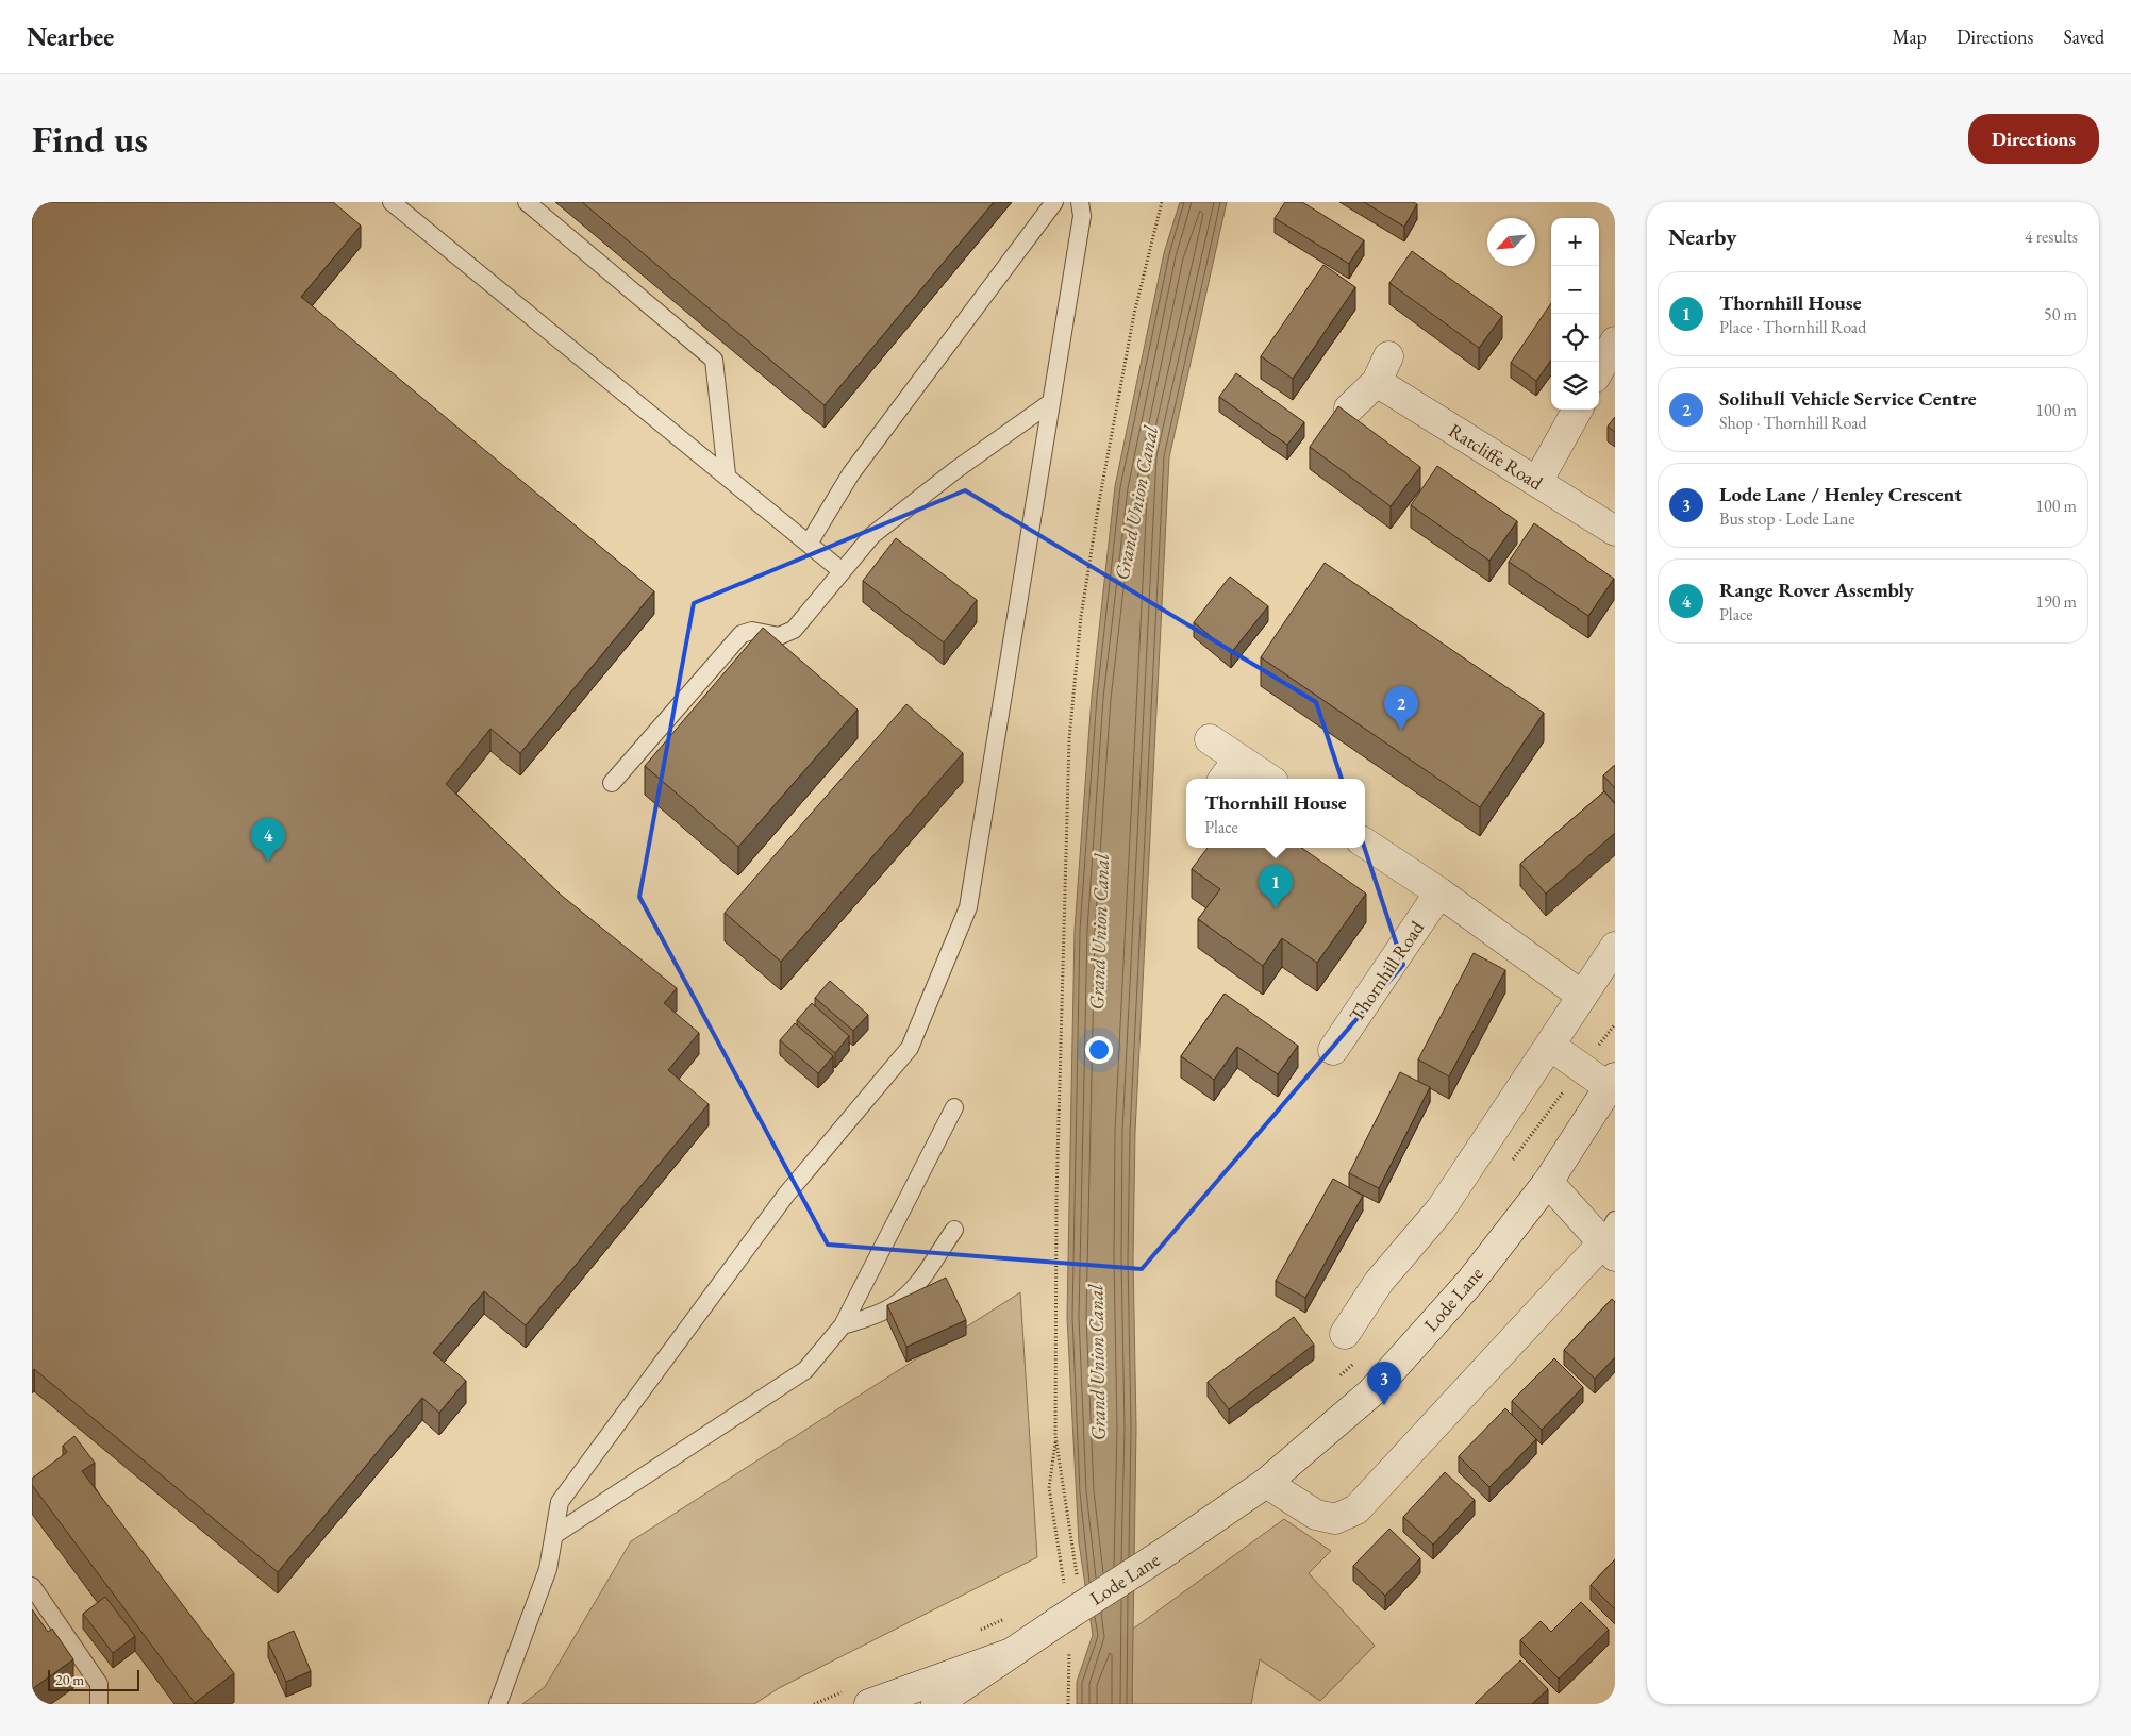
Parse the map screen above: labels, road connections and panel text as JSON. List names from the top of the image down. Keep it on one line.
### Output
{"streets":{"street":["Ratcliffe Road","Thornhill Road","Lode Lane"]},"water":["Grand Union Canal"],"scale_bar":"20 m","north":"bottom left","page":{"header":"Nearbee","nav":["Map","Directions","Saved"],"buttons":"Directions","title":"Find us","heading":["Nearby","4 results"],"map_buttons":["+","−"],"list":[{"mark":"1","name":"Thornhill House","note":"Place · Thornhill Road","value":"50 m"},{"mark":"2","name":"Solihull Vehicle Service Centre","note":"Shop · Thornhill Road","value":"100 m"},{"mark":"3","name":"Lode Lane / Henley Crescent","note":"Bus stop · Lode Lane","value":"100 m"},{"mark":"4","name":"Range Rover Assembly","note":"Place","value":"190 m"}],"pins":["2","4","1","3"],"popup":["Thornhill House","Place"],"scale":"20 m"}}
